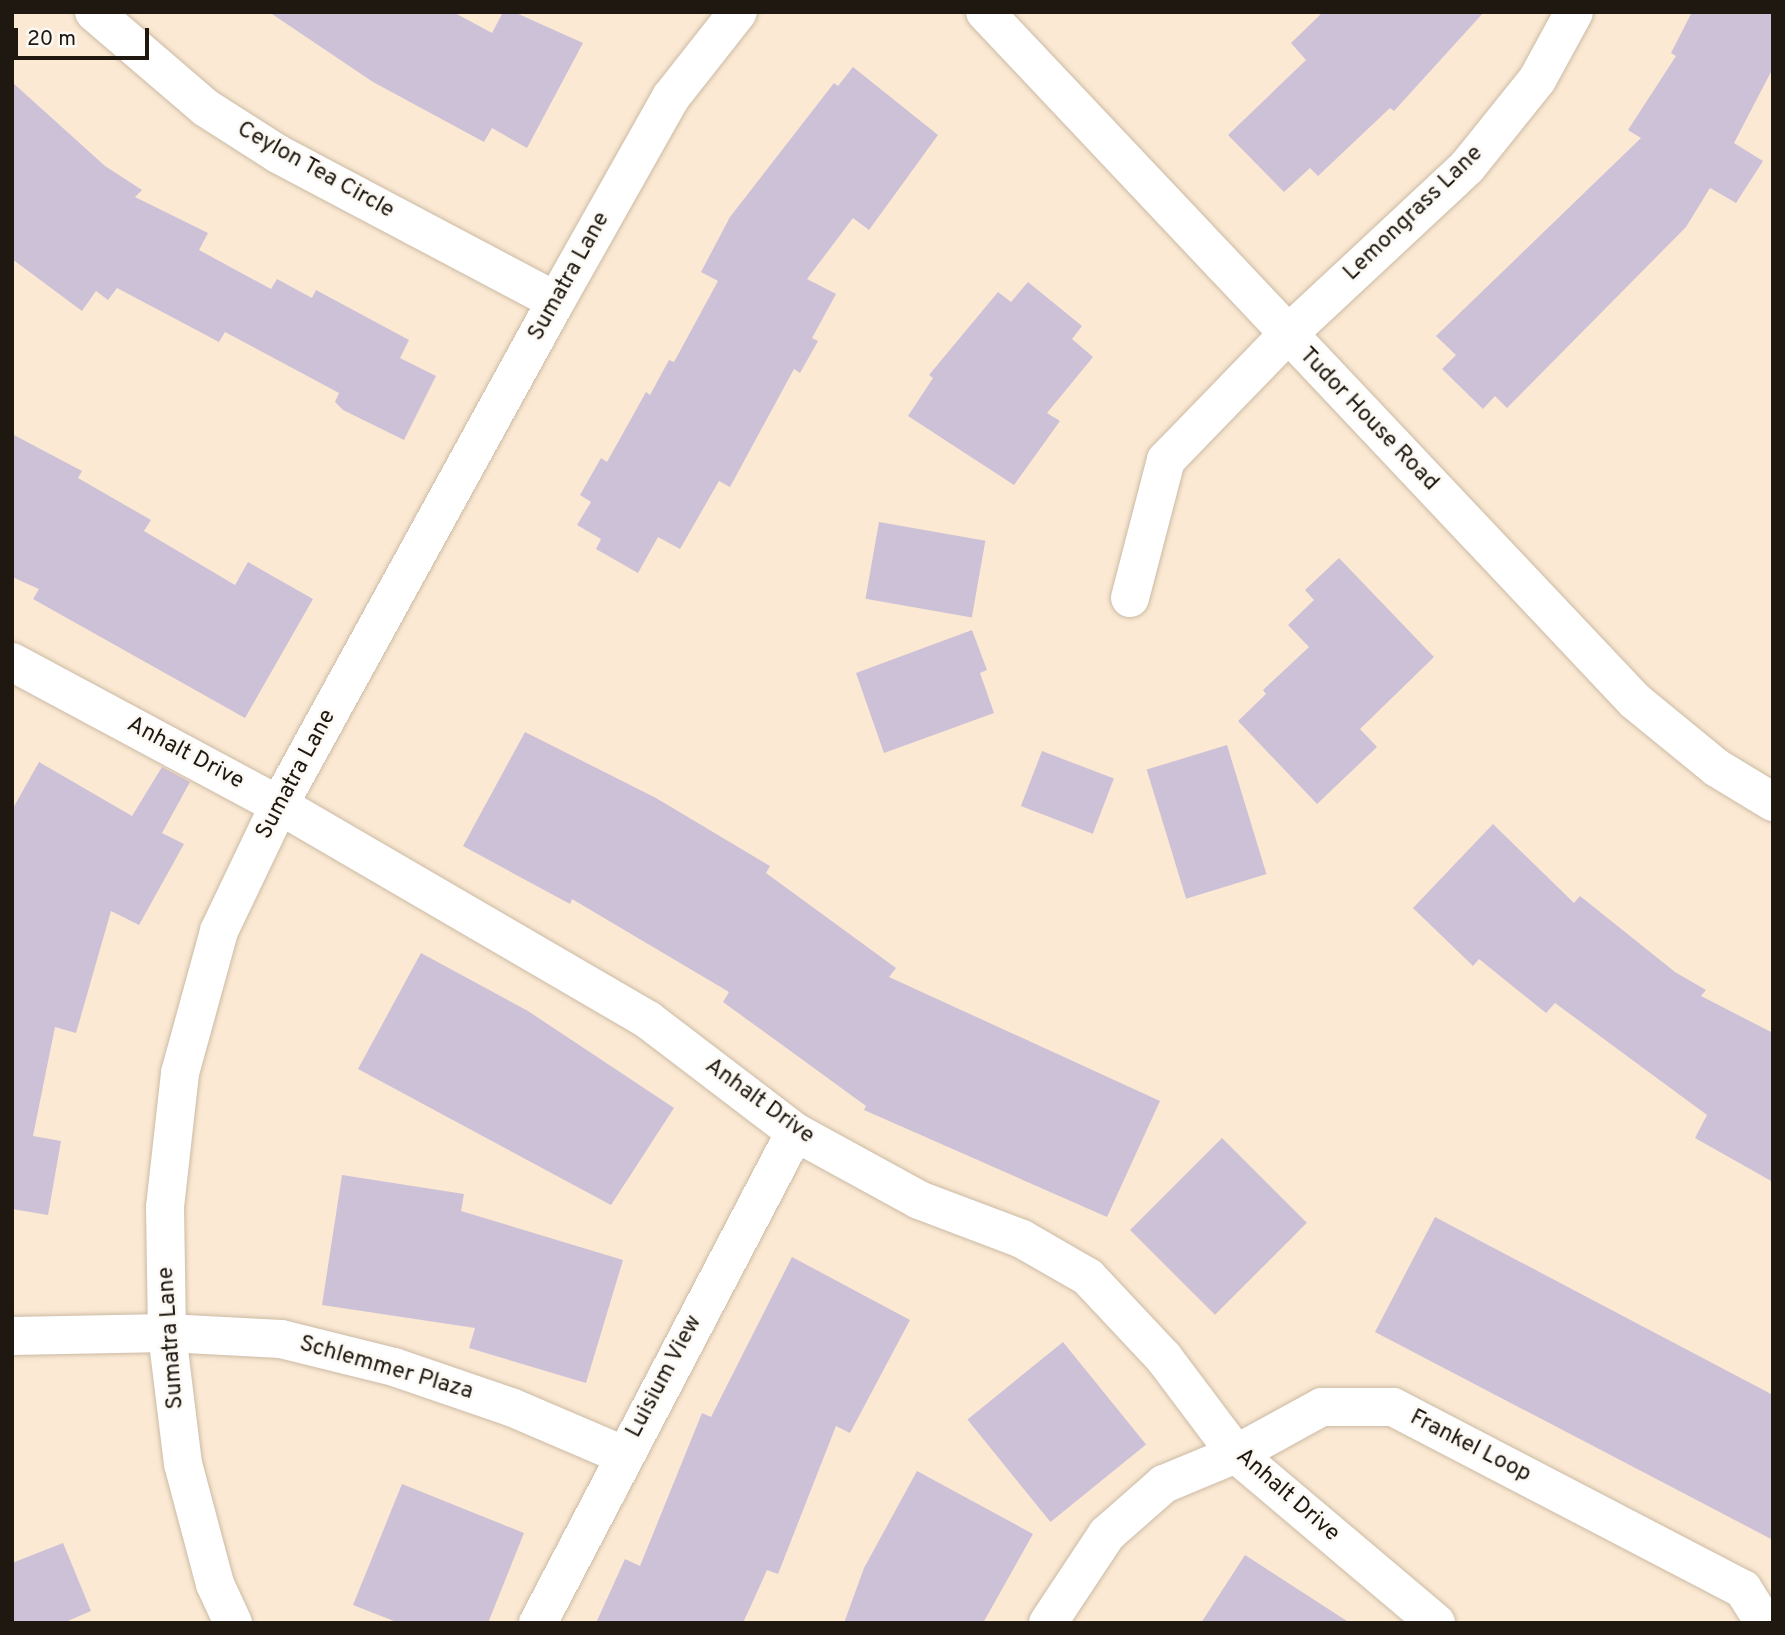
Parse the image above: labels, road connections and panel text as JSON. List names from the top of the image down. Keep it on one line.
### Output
{"streets":{"street":["Ceylon Tea Circle","Lemongrass Lane","Sumatra Lane","Tudor House Road","Anhalt Drive","Schlemmer Plaza","Luisium View","Frankel Loop"]},"crossings":[["Ceylon Tea Circle","Sumatra Lane"],["Lemongrass Lane","Tudor House Road"],["Sumatra Lane","Anhalt Drive"],["Sumatra Lane","Schlemmer Plaza"],["Anhalt Drive","Luisium View"],["Anhalt Drive","Frankel Loop"],["Schlemmer Plaza","Luisium View"]],"scale_bar":"20 m"}
